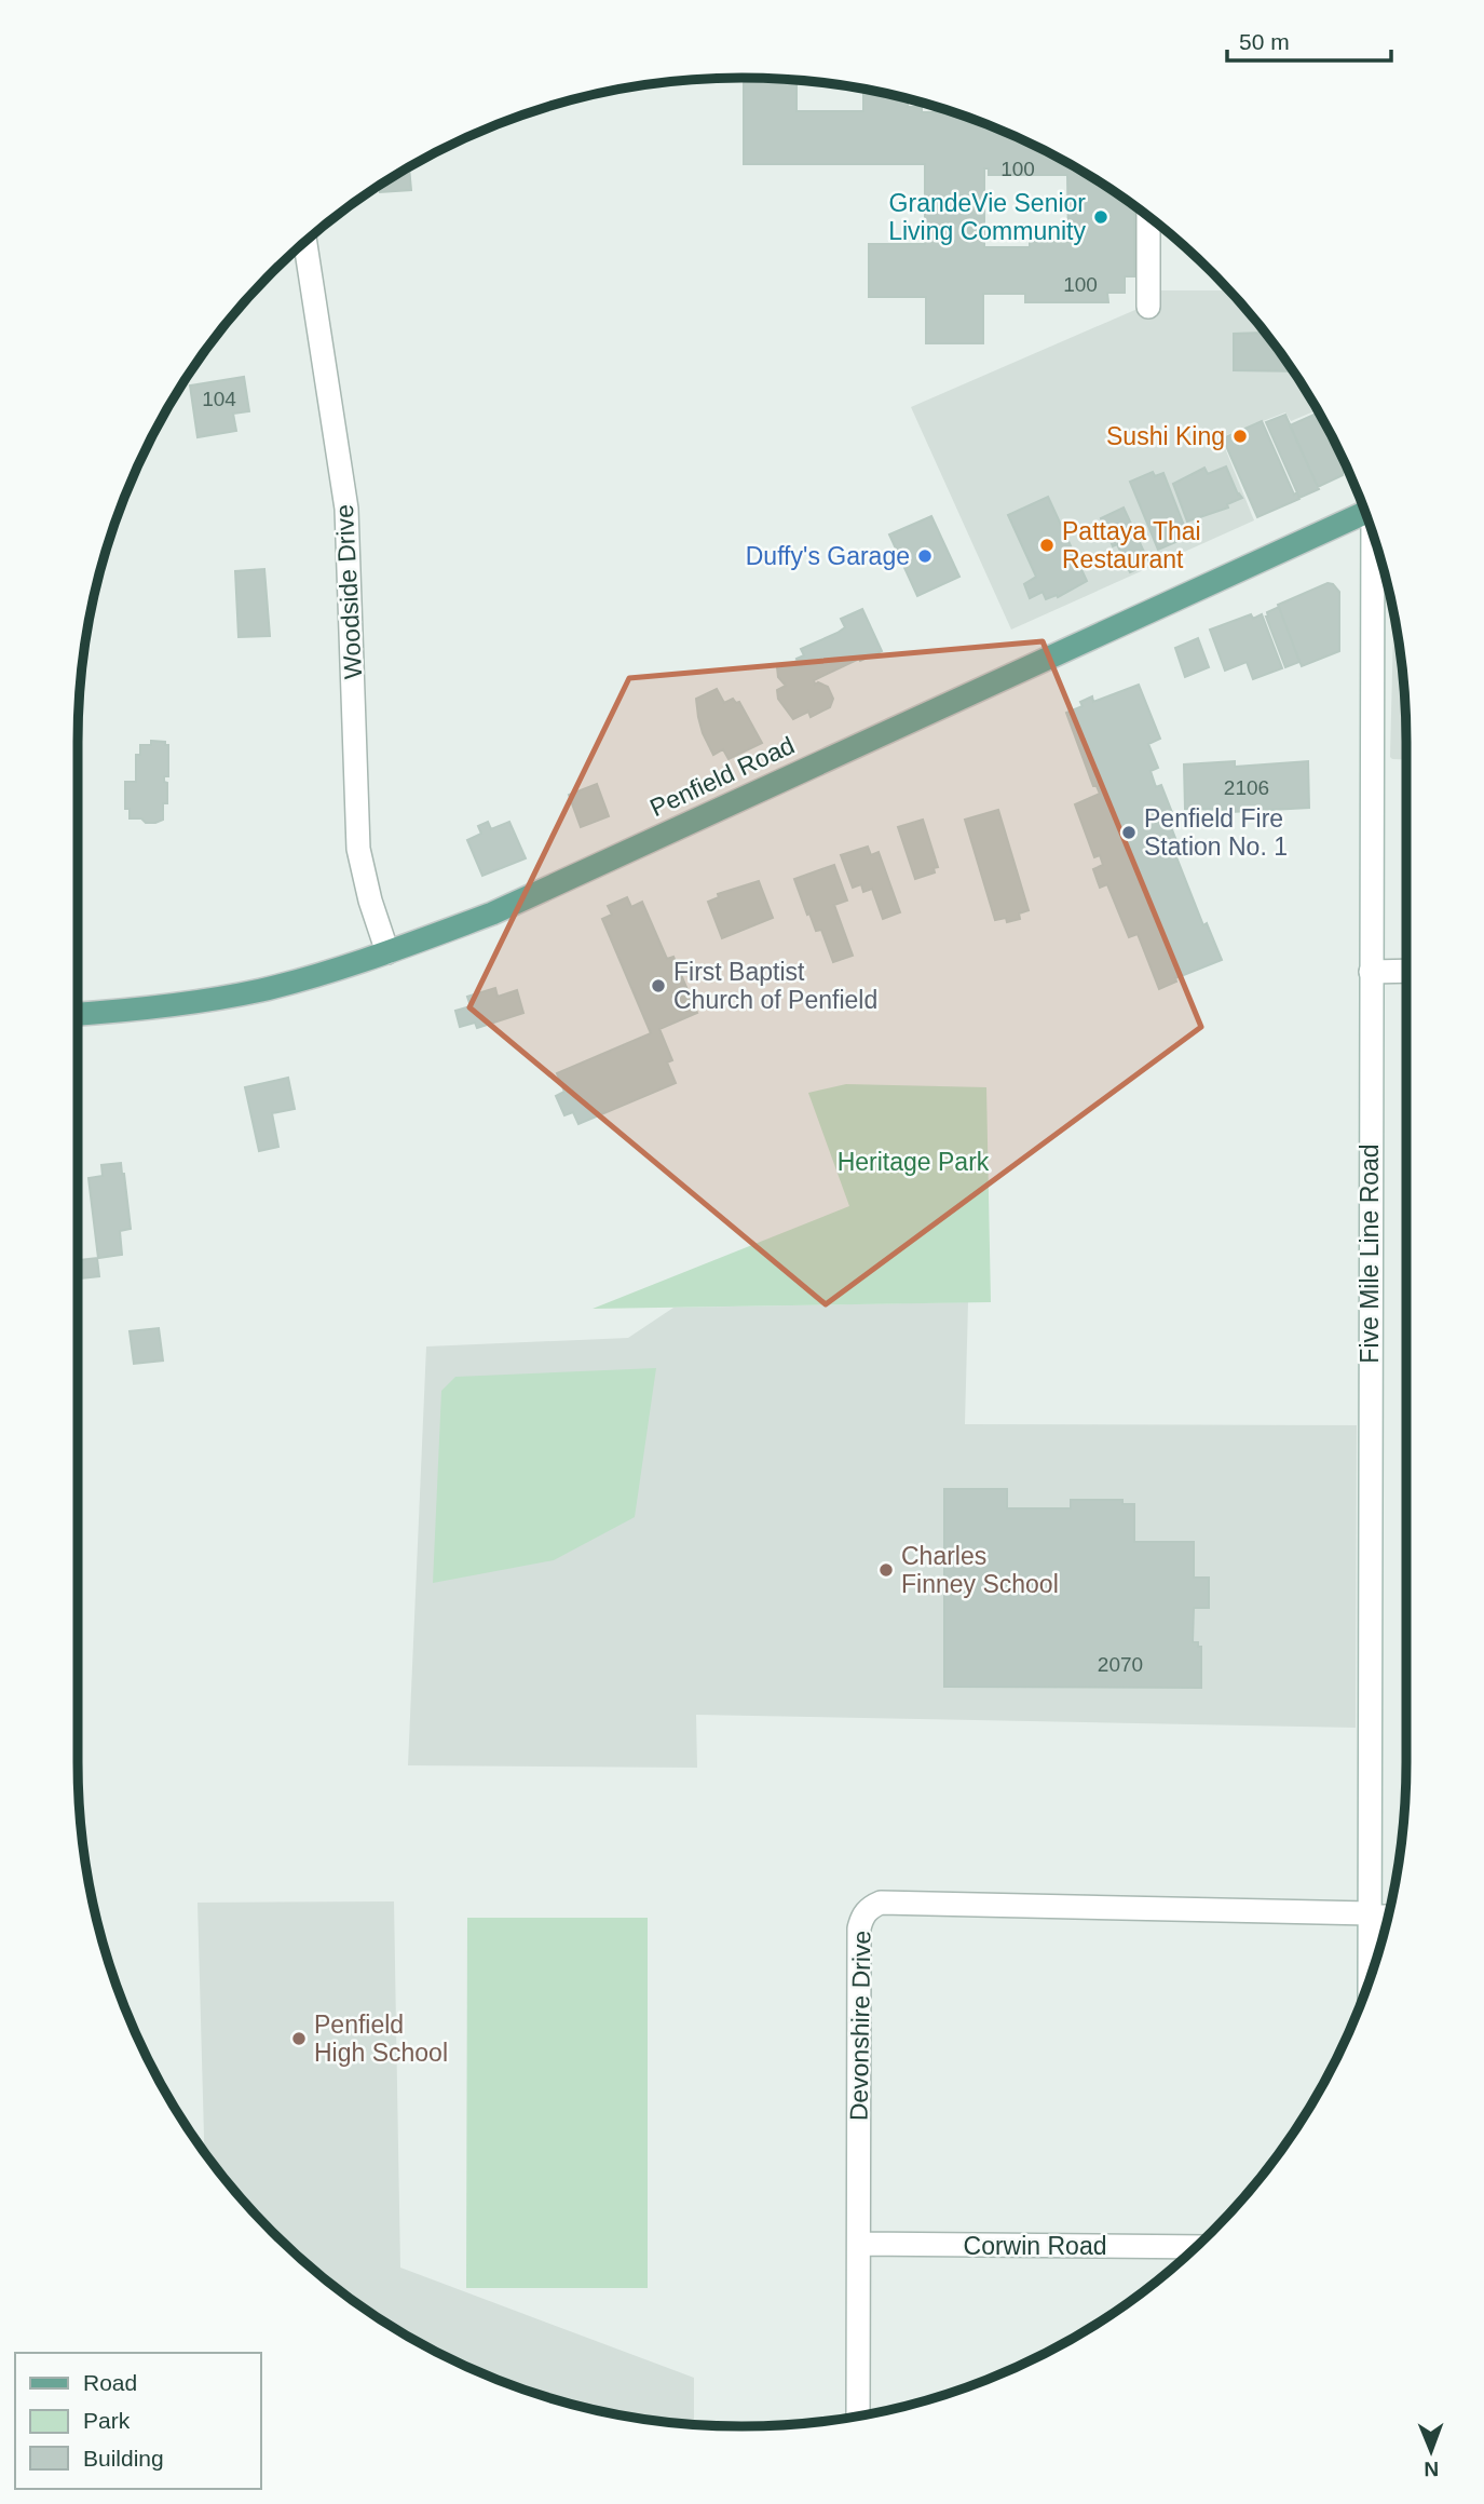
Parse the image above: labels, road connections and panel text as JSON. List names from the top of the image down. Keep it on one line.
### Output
{"streets":{"main road":["Penfield Road"],"street":["Woodside Drive","Five Mile Line Road","Devonshire Drive","Corwin Road"]},"crossings":[["Woodside Drive","Penfield Road"],["Five Mile Line Road","Devonshire Drive"],["Devonshire Drive","Corwin Road"]],"parks":["Heritage Park"],"places":["GrandeVie Senior Living Community","Sushi King","Pattaya Thai Restaurant","Duffy's Garage","Penfield Fire Station No. 1","First Baptist Church of Penfield","Charles Finney School","Penfield High School"],"house_numbers":["100","100","104","2106","2070"],"legend":["Road","Park","Building"],"scale_bar":"50 m","north":"bottom"}
